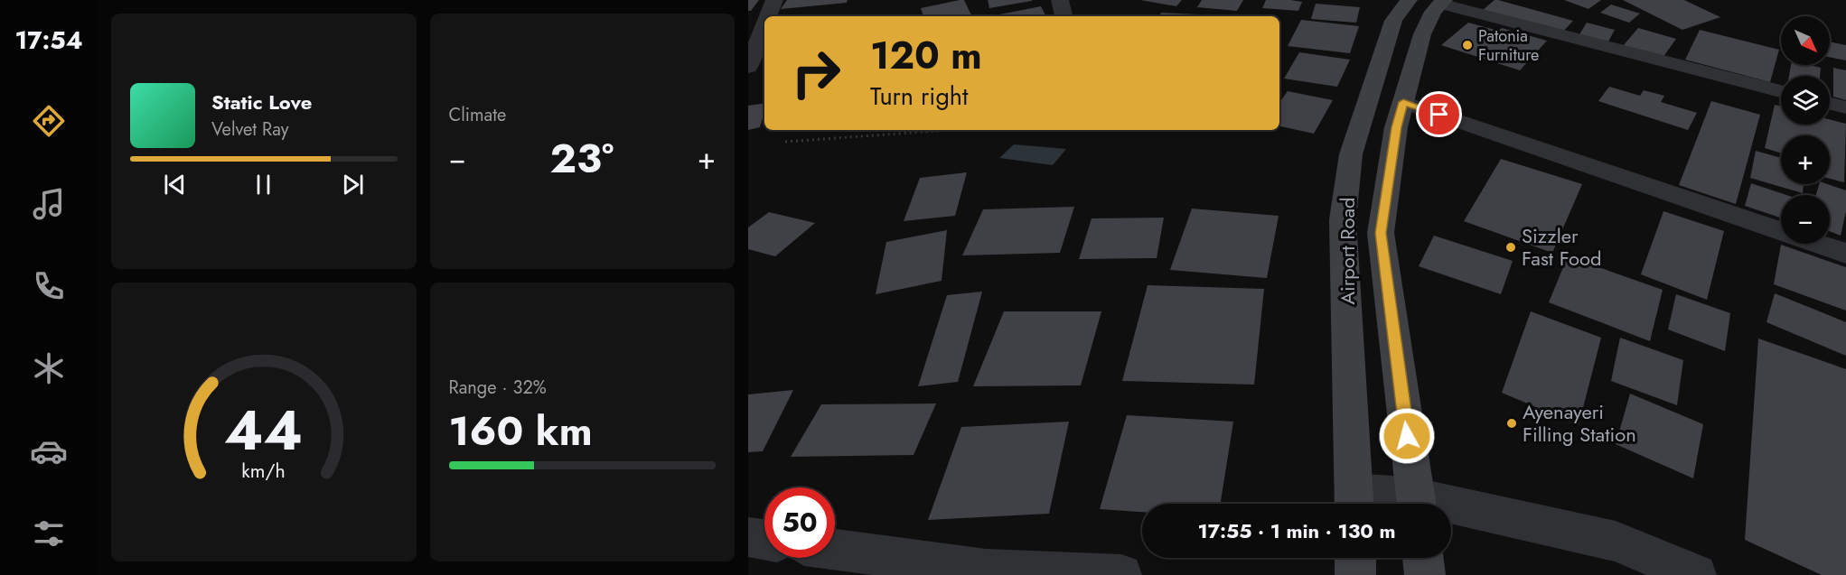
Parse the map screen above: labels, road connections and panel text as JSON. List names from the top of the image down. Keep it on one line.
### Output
{"streets":{"main road":["Airport Road"]},"places":["Patonia Furniture","Sizzler Fast Food","Ayenayeri Filling Station"],"north":"bottom right","page":{"tabs":"17:54","tile":["Climate",["Range · 32%","160 km"]],"map_buttons":["+","−"],"turn":["120 m","Turn right"],"song":["Static Love","Velvet Ray"],"heat":["−","23°","+"],"limit":"50","trip":"17:55 · 1 min · 130 m","gauge":["44","km/h"]}}
